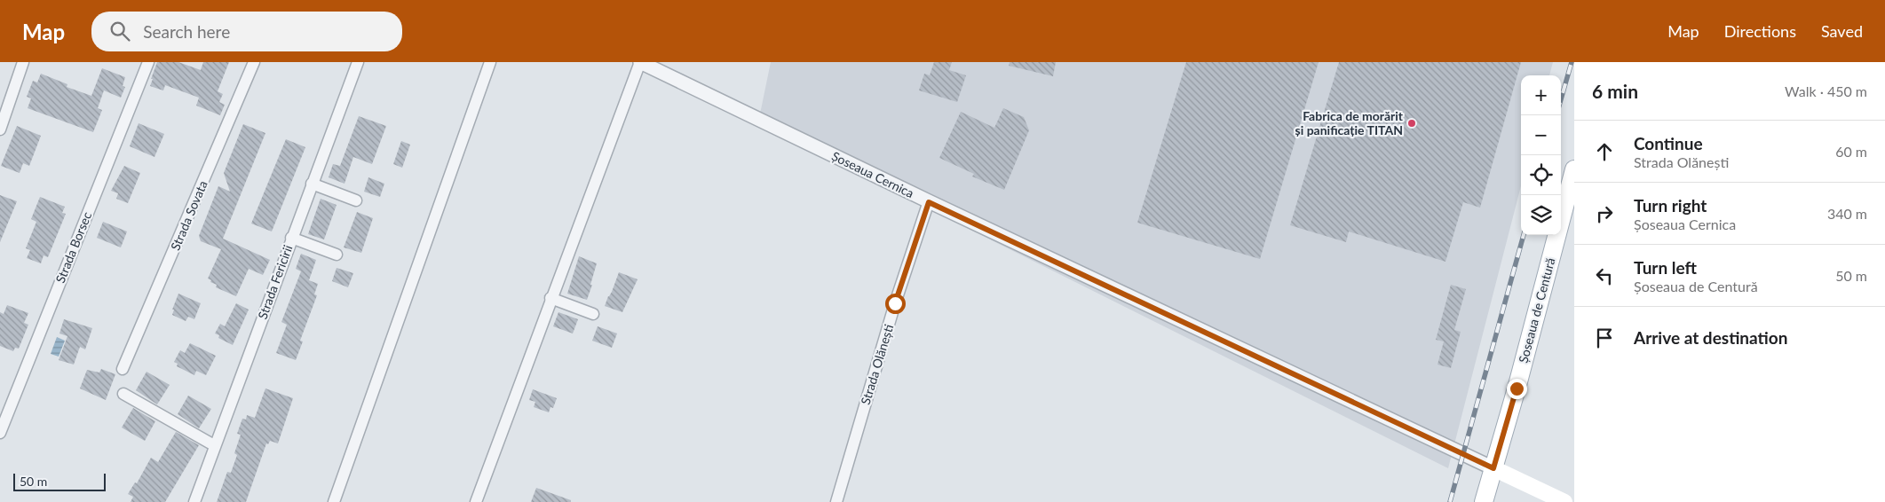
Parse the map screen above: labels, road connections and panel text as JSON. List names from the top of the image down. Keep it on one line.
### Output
{"streets":{"main road":["Șoseaua Cernica","Șoseaua de Centură"],"street":["Strada Sovata","Strada Borsec","Strada Fericirii","Strada Olănești"]},"crossings":[["Șoseaua Cernica","Șoseaua de Centură"],["Șoseaua Cernica","Strada Olănești"]],"places":["Fabrica de morărit și panificație TITAN"],"scale_bar":"50 m","page":{"header":"Map","search":"Search here","nav":["Map","Directions","Saved"],"heading":["6 min","Walk · 450 m"],"map_buttons":["+","−"],"list":[["Continue","Strada Olănești","60 m"],["Turn right","Șoseaua Cernica","340 m"],["Turn left","Șoseaua de Centură","50 m"],"Arrive at destination"],"scale":"50 m"}}
